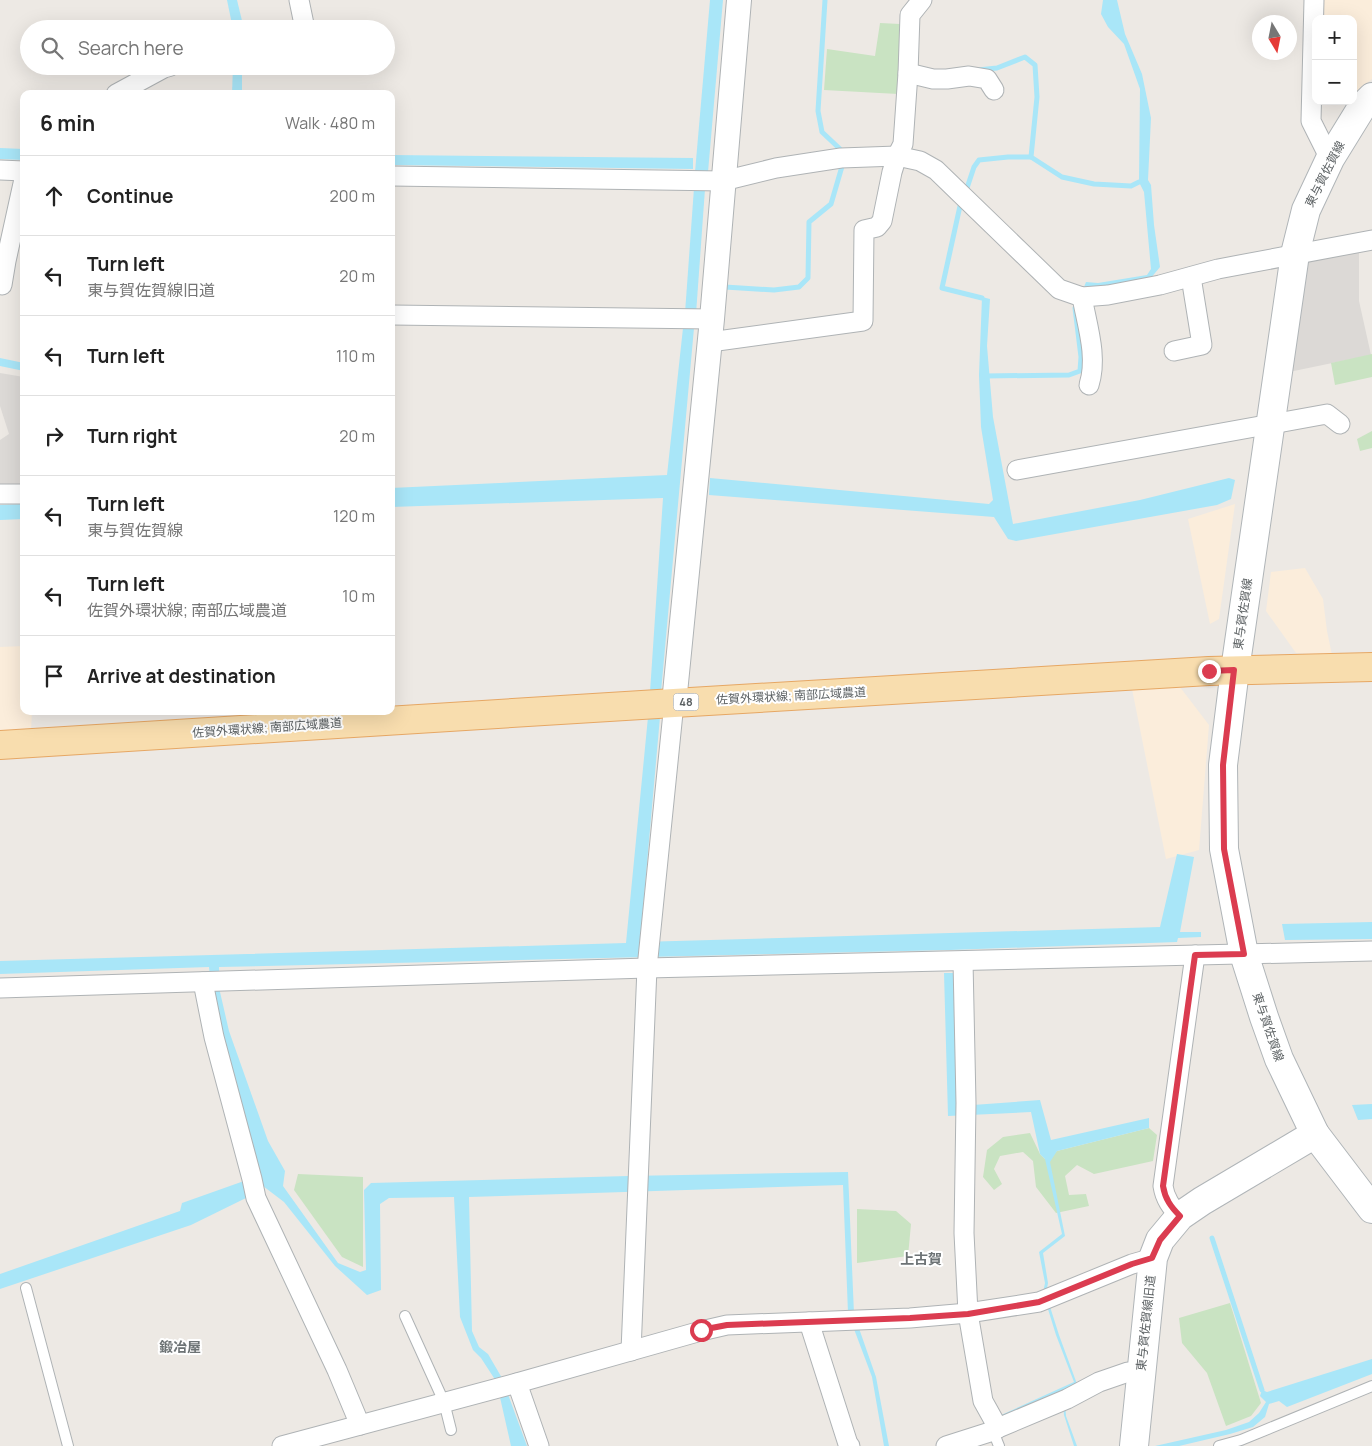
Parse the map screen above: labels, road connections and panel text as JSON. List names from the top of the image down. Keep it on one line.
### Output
{"streets":{"main road":["東与賀佐賀線","佐賀外環状線; 南部広域農道","48","東与賀佐賀線旧道"]},"crossings":[["東与賀佐賀線","佐賀外環状線; 南部広域農道"],["東与賀佐賀線","東与賀佐賀線旧道"]],"districts":["上古賀","鍛冶屋"],"north":"bottom","page":{"map_buttons":["+","−"],"search":"Search here","heading":["6 min","Walk · 480 m"],"list":[["Continue","200 m"],["Turn left","東与賀佐賀線旧道","20 m"],["Turn left","110 m"],["Turn right","20 m"],["Turn left","東与賀佐賀線","120 m"],["Turn left","佐賀外環状線; 南部広域農道","10 m"],"Arrive at destination"]}}
